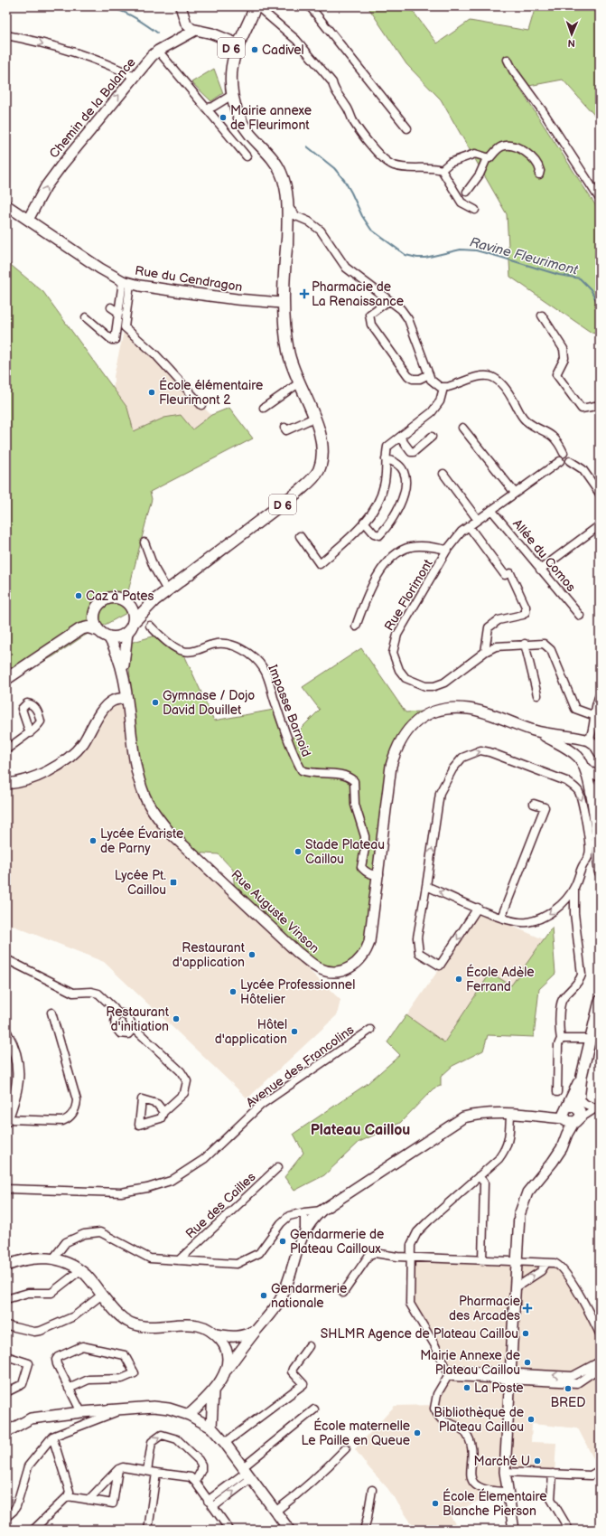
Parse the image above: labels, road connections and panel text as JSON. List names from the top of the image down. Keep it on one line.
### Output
{"streets":{"main road":["D 6","Chemin de la Balance","Rue du Cendragon","Rue Auguste Vinson"],"street":["Allée du Comos","Rue Florimont","Impasse Barnoid","Avenue des Francolins","Rue des Cailles"]},"crossings":[["D 6","Rue du Cendragon"],["D 6","Rue Auguste Vinson"],["Chemin de la Balance","Rue du Cendragon"],["Allée du Comos","Rue Florimont"],["Impasse Barnoid","Rue Auguste Vinson"]],"one_way":["Chemin de la Balance"],"districts":["Plateau Caillou"],"water":["Ravine Fleurimont"],"places":{"other":["Cadivel","Mairie annexe de Fleurimont","École élémentaire Fleurimont 2","Caz à Pates","Gymnase / Dojo David Douillet","Lycée Évariste de Parny","Stade Plateau Caillou","Restaurant d'application","École Adèle Ferrand","Lycée Professionnel Hôtelier","Restaurant d'initiation","Hôtel d'application","Gendarmerie de Plateau Cailloux","Gendarmerie nationale","SHLMR Agence de Plateau Caillou","Mairie Annexe de Plateau Caillou","La Poste","BRED","Bibliothèque de Plateau Caillou","École maternelle Le Paille en Queue","Marché U","École Élementaire Blanche Pierson"],"health":["Pharmacie de La Renaissance","Pharmacie des Arcades"],"transit":["Lycée Pt. Caillou"]},"north":"bottom"}
